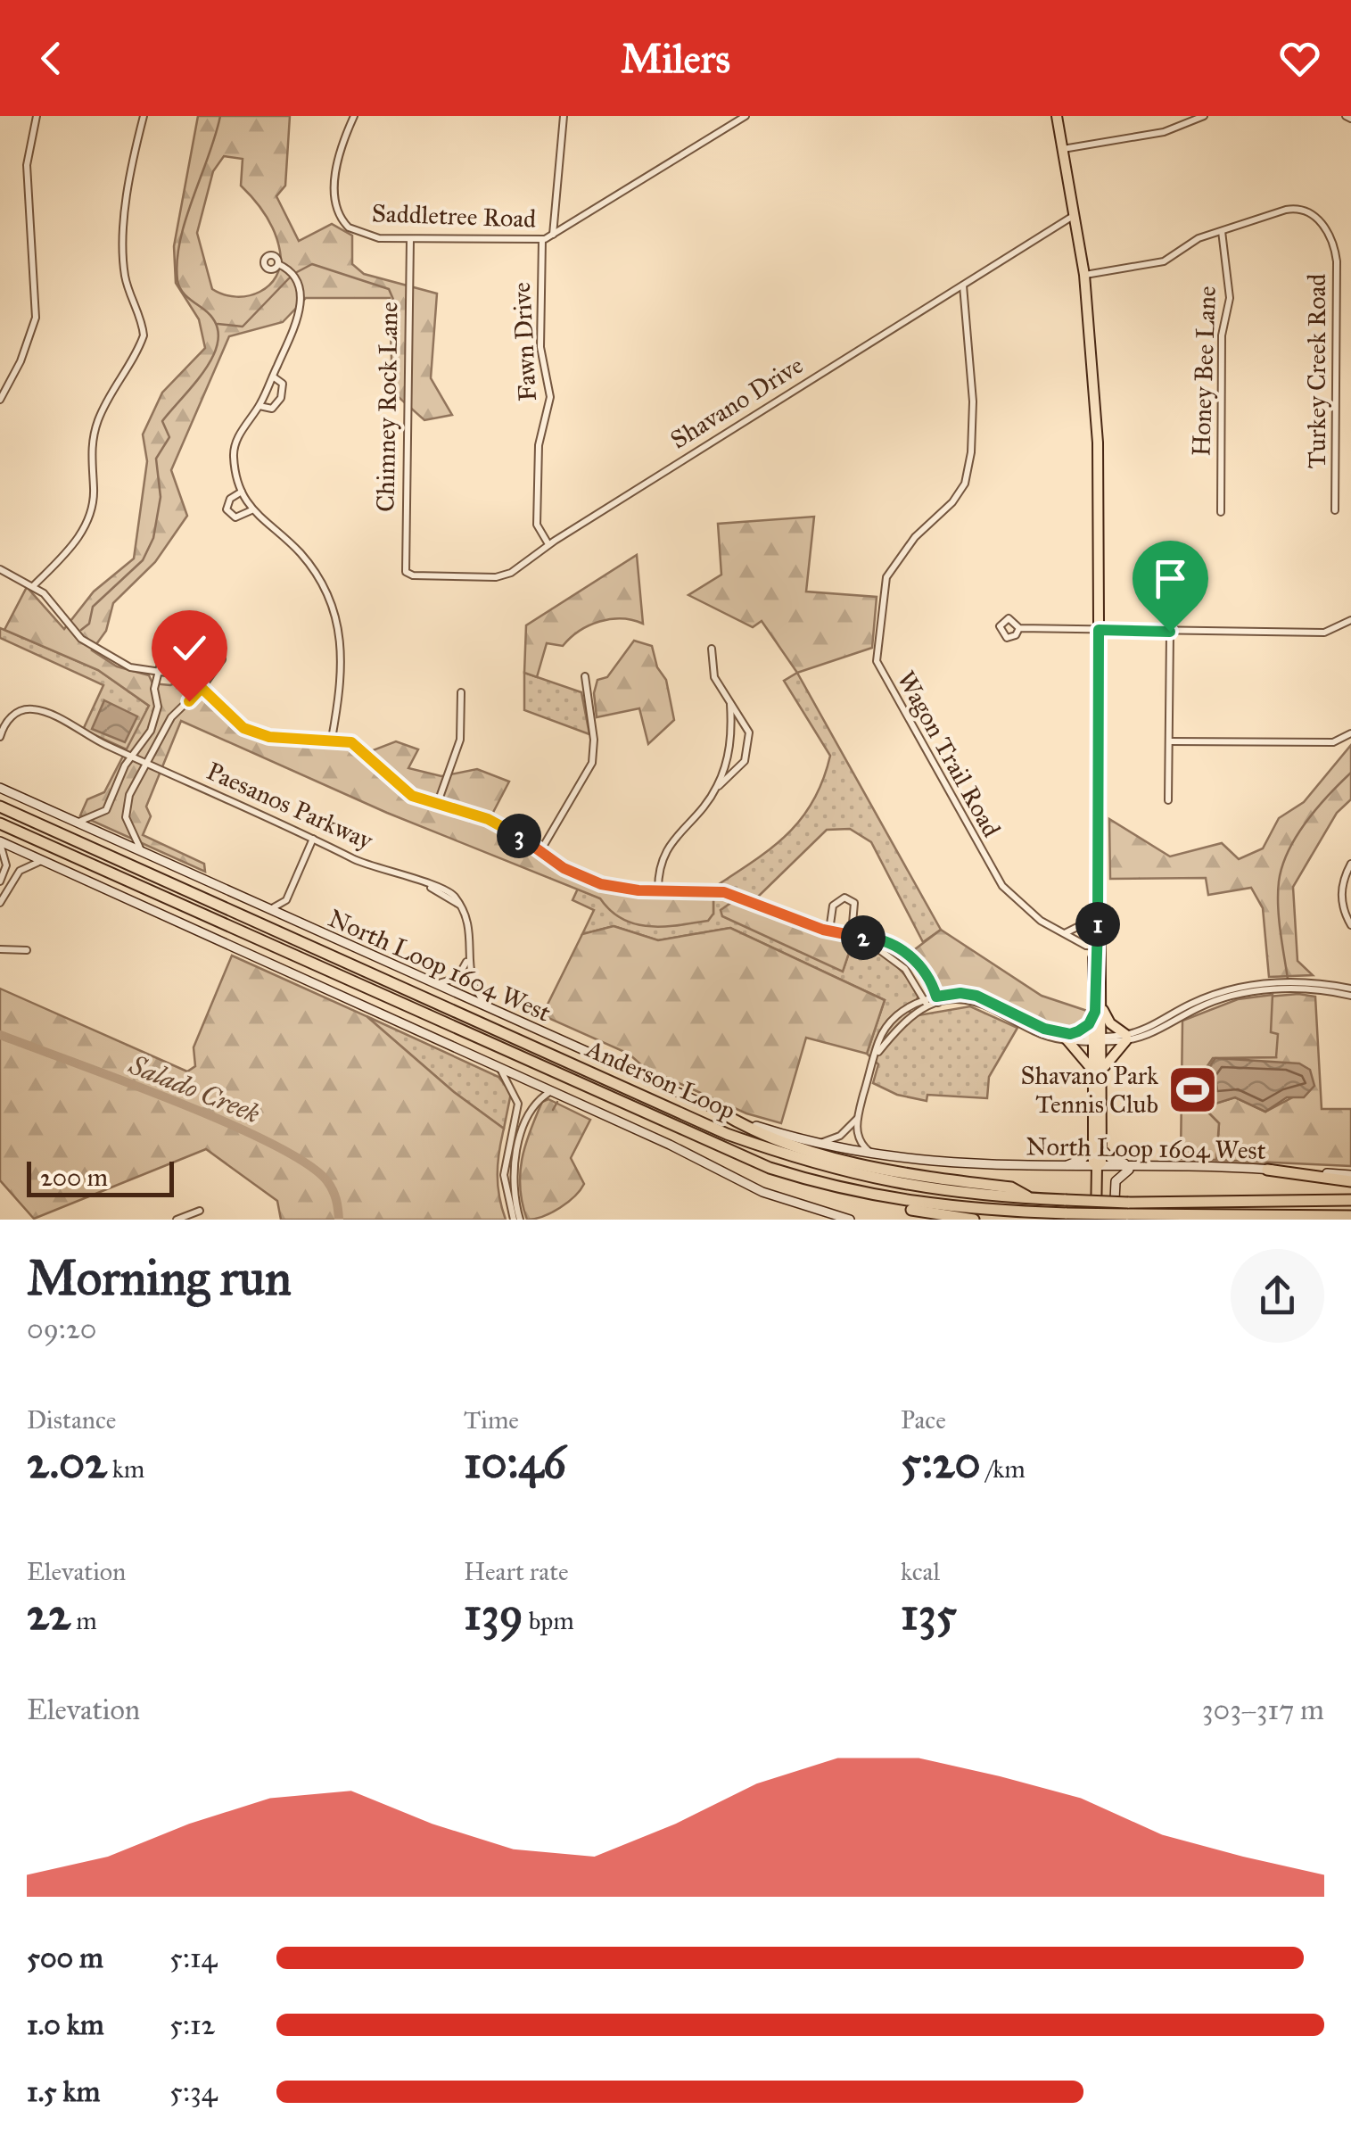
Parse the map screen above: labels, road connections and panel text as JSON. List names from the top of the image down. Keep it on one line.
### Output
{"streets":{"highway":["Anderson Loop"],"main road":["North Loop 1604 West"],"street":["Saddletree Road","Fawn Drive","Honey Bee Lane","Turkey Creek Road","Shavano Drive","Chimney Rock Lane","Wagon Trail Road","Paesanos Parkway"]},"crossings":[["Saddletree Road","Fawn Drive"],["Saddletree Road","Chimney Rock Lane"],["Fawn Drive","Shavano Drive"],["Honey Bee Lane","Turkey Creek Road"],["Shavano Drive","Chimney Rock Lane"],["Shavano Drive","Wagon Trail Road"],["Paesanos Parkway","North Loop 1604 West"]],"water":["Salado Creek"],"places":{"sports":["Shavano Park Tennis Club"]},"scale_bar":"200 m","page":{"header":"Milers","pins":["3","1","2"],"scale":"200 m","heading":["Morning run","09:20"],"stats":[["Distance","2.02 km"],["Time","10:46"],["Pace","5:20 /km"],["Elevation","22 m"],["Heart rate","139 bpm"],["kcal","135"]],"chart":["Elevation","303–317 m"],"list":[{"name":"500 m","note":"5:14"},{"name":"1.0 km","note":"5:12"},{"name":"1.5 km","note":"5:34"}]}}
